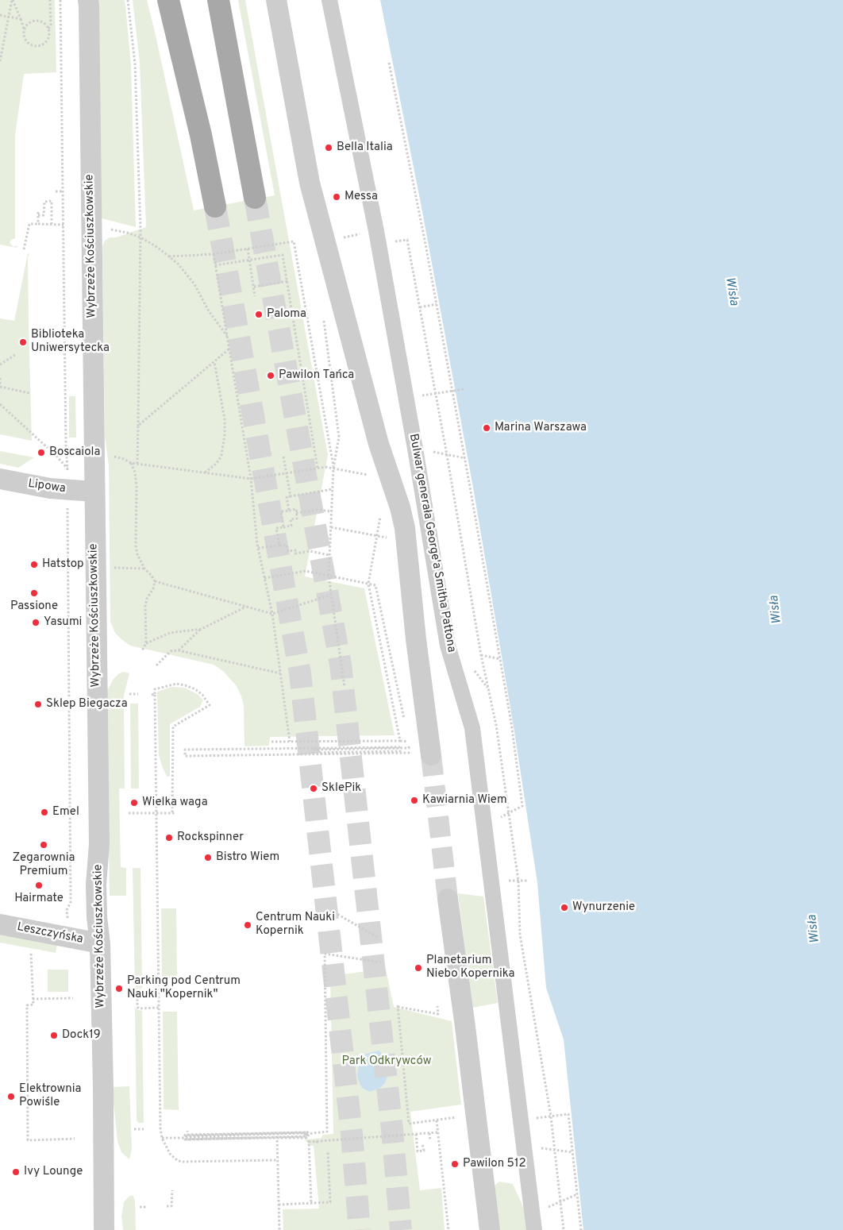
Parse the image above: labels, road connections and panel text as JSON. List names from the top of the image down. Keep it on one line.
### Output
{"streets":{"street":["Wybrzeże Kościuszkowskie","Lipowa","Bulwar generała George'a Smitha Pattona","Leszczyńska"]},"crossings":[["Wybrzeże Kościuszkowskie","Lipowa"],["Wybrzeże Kościuszkowskie","Leszczyńska"]],"water":["Wisła"],"parks":["Park Odkrywców"],"places":["Bella Italia","Messa","Paloma","Biblioteka Uniwersytecka","Pawilon Tańca","Marina Warszawa","Boscaiola","Hatstop","Passione","Yasumi","Sklep Biegacza","SklePik","Kawiarnia Wiem","Wielka waga","Emel","Rockspinner","Zegarownia Premium","Bistro Wiem","Hairmate","Wynurzenie","Centrum Nauki Kopernik","Planetarium Niebo Kopernika","Parking pod Centrum Nauki \"Kopernik\"","Dock19","Elektrownia Powiśle","Pawilon 512","Ivy Lounge"]}
